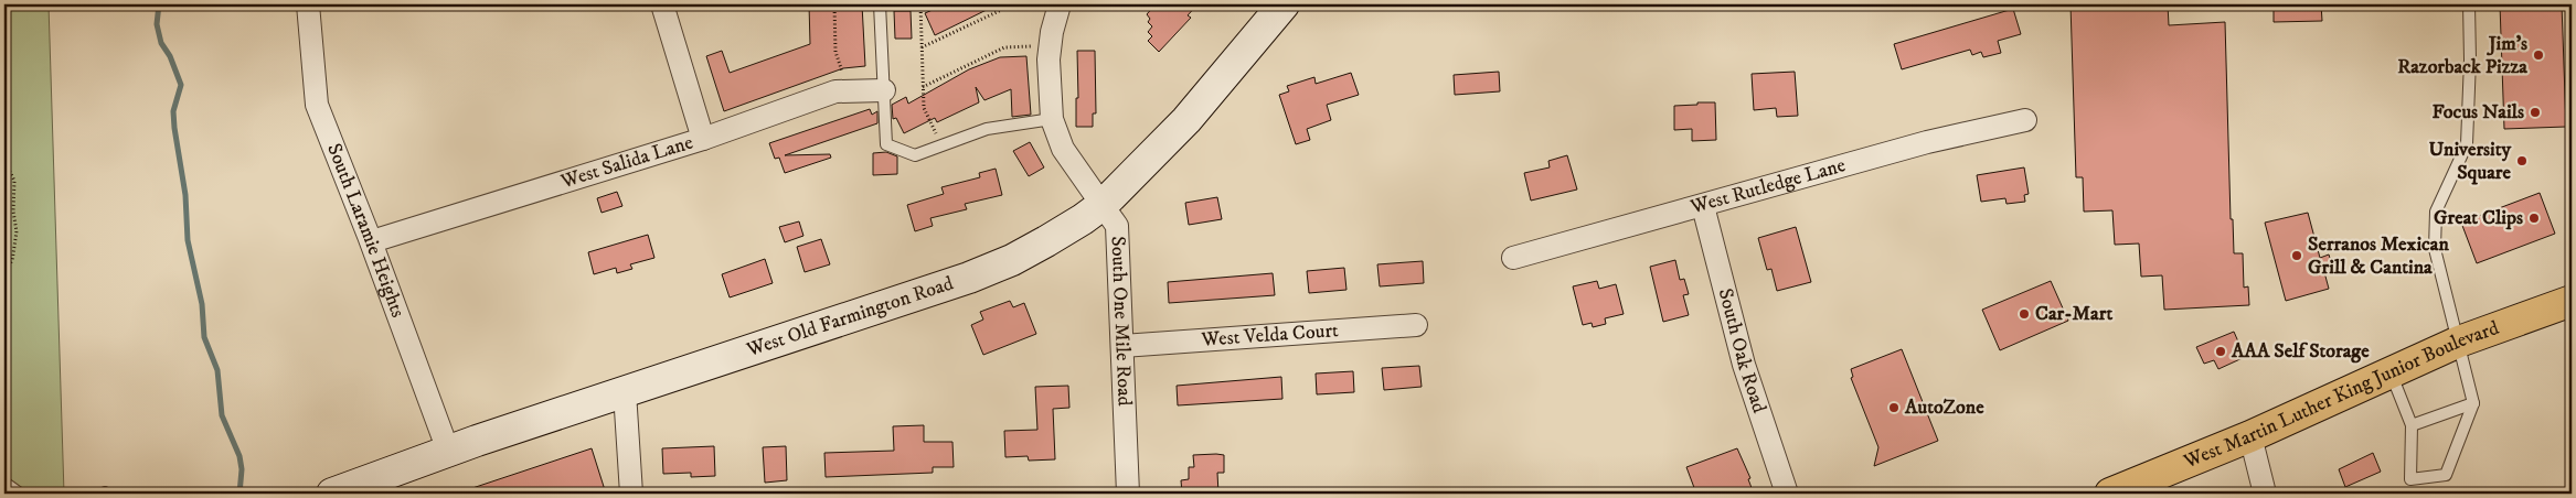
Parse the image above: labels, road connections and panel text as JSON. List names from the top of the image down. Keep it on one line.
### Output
{"streets":{"highway":["West Martin Luther King Junior Boulevard"],"street":["West Salida Lane","West Rutledge Lane","South Laramie Heights","West Old Farmington Road","South One Mile Road","West Velda Court","South Oak Road"]},"crossings":[["West Salida Lane","South Laramie Heights"],["West Rutledge Lane","South Oak Road"],["South Laramie Heights","West Old Farmington Road"],["West Old Farmington Road","South One Mile Road"],["South One Mile Road","West Velda Court"]],"places":["Jim's Razorback Pizza","Focus Nails","University Square","Great Clips","Serranos Mexican Grill & Cantina","Car-Mart","AAA Self Storage","AutoZone"]}
